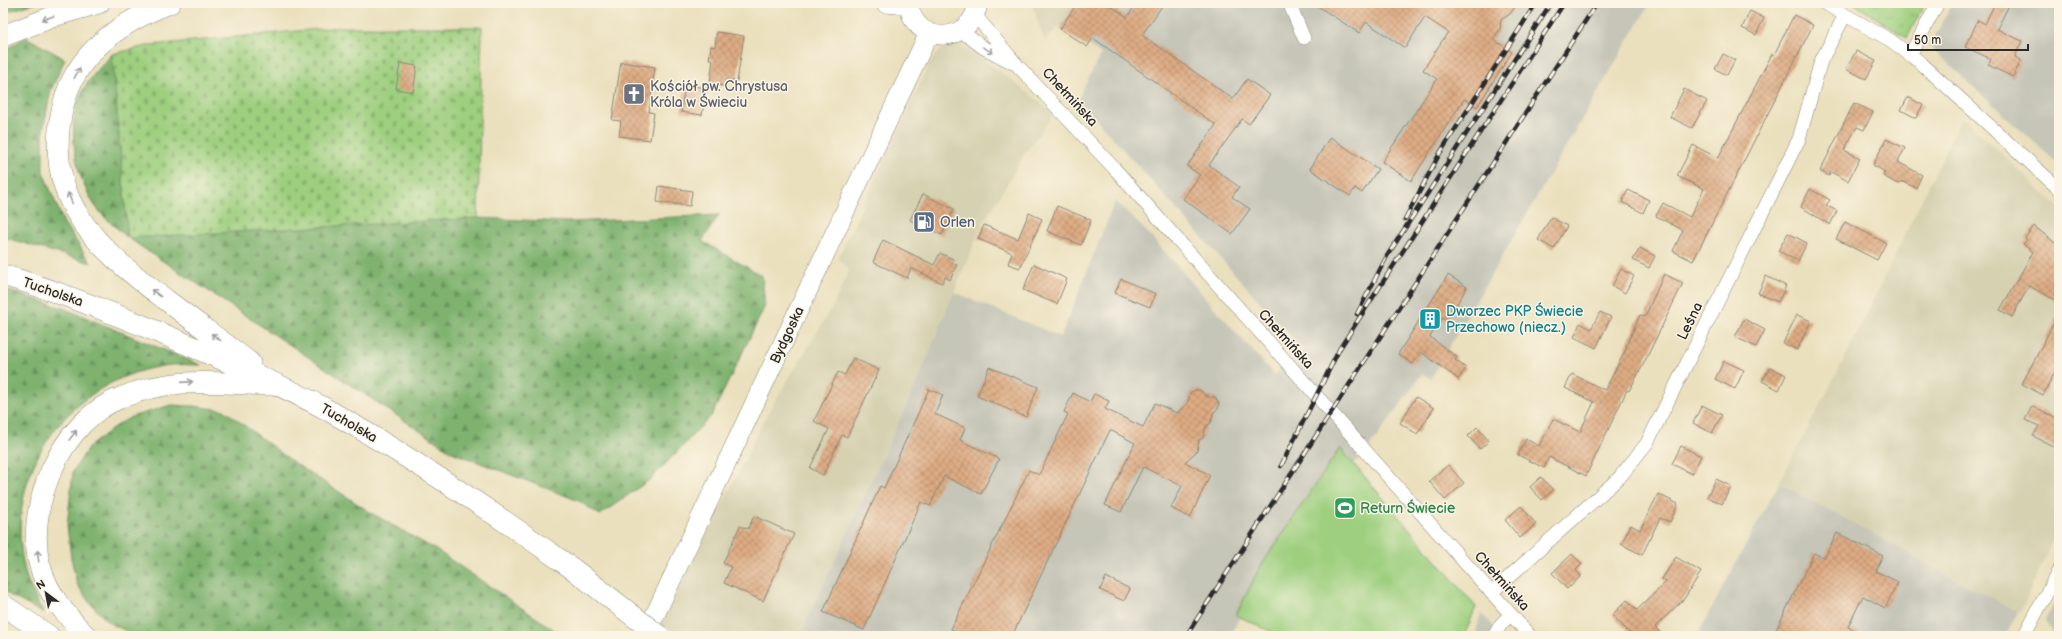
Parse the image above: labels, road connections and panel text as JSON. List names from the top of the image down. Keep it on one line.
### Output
{"streets":{"main road":["Tucholska"],"street":["Chełmińska","Leśna","Bydgoska"]},"crossings":[["Chełmińska","Leśna"]],"places":{"church":["Kościół pw. Chrystusa Króla w Świeciu"],"fuel station":["Orlen"],"building":["Dworzec PKP Świecie Przechowo (niecz.)"],"sports":["Return Świecie"]},"scale_bar":"50 m","north":"top left"}
